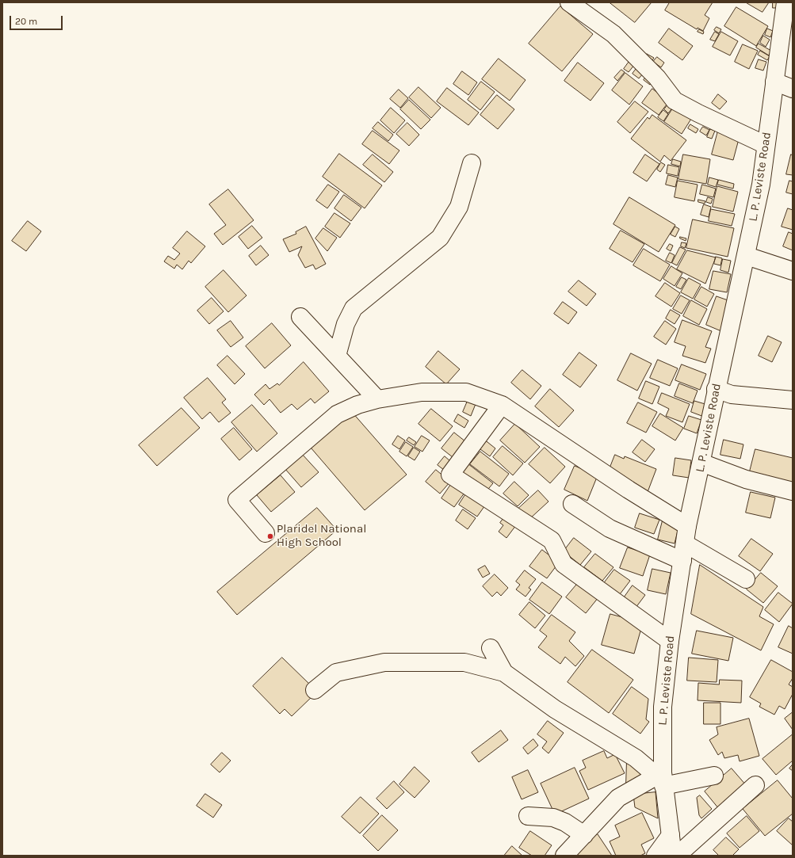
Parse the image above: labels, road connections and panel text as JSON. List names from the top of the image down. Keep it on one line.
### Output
{"streets":{"street":["L. P. Leviste Road"]},"places":["Plaridel National High School"],"scale_bar":"20 m"}
